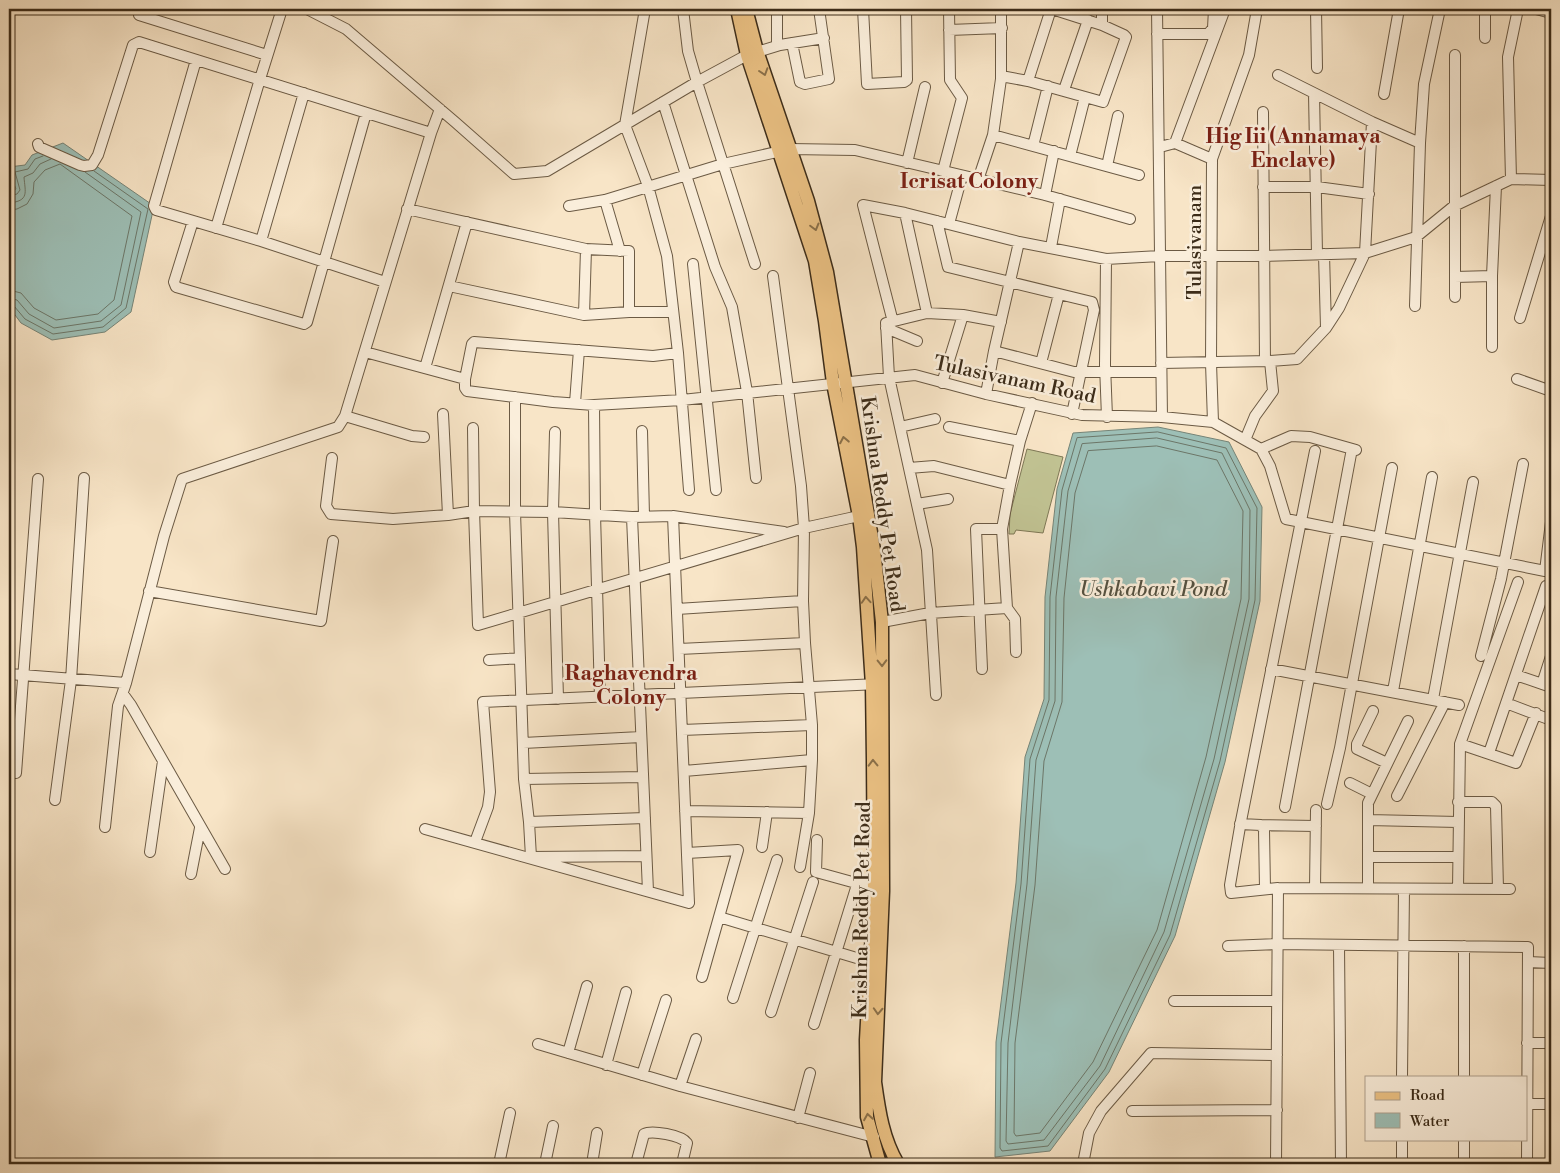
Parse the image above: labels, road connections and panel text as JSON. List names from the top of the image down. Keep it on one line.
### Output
{"streets":{"main road":["Krishna Reddy Pet Road"],"street":["Tulasivanam","Tulasivanam Road"]},"crossings":[["Tulasivanam","Tulasivanam Road"],["Tulasivanam Road","Krishna Reddy Pet Road"]],"districts":["Hig Iii (Annamaya Enclave)","Icrisat Colony","Raghavendra Colony"],"water":["Ushkabavi Pond"],"legend":["Road","Water"]}
